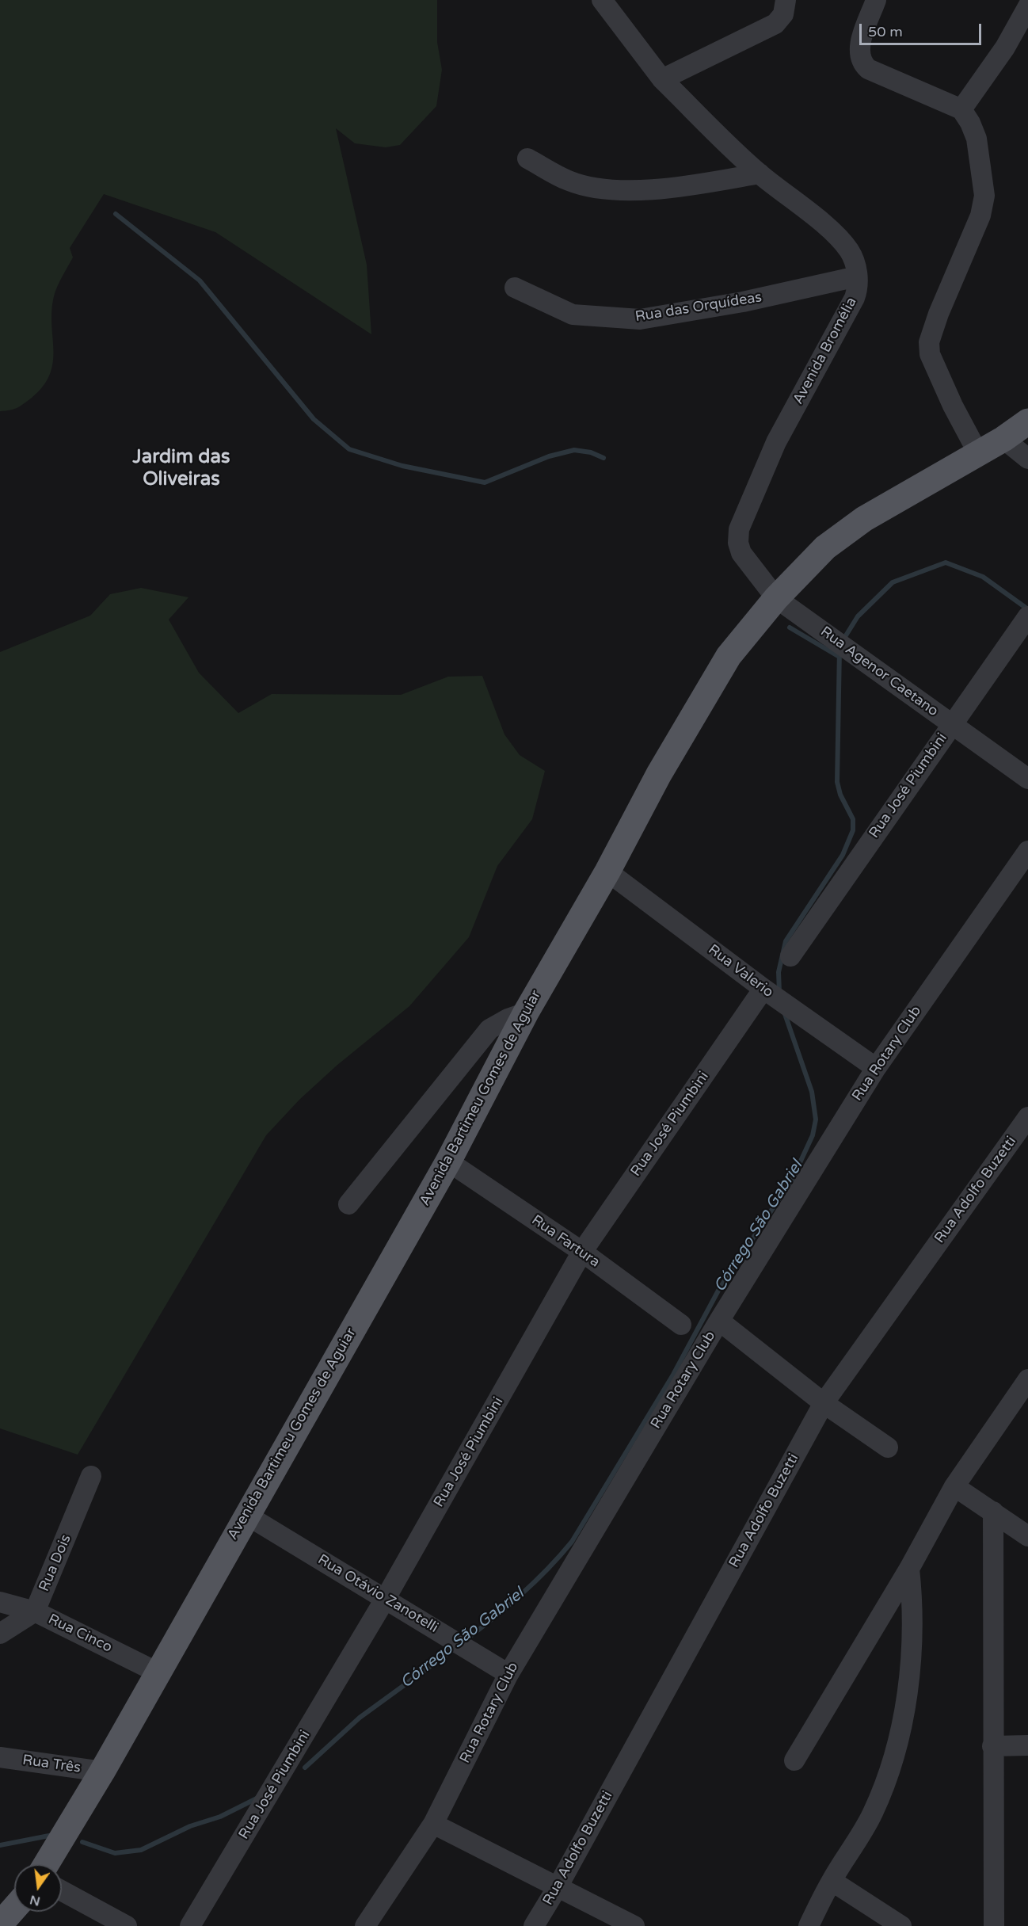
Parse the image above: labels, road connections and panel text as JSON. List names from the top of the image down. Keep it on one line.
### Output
{"streets":{"main road":["Avenida Bartimeu Gomes de Aguiar"],"street":["Rua das Orquídeas","Avenida Bromélia","Rua Agenor Caetano","Rua José Piumbini","Rua Valerio","Rua Rotary Club","Rua Adolfo Buzetti","Rua Fartura","Rua Dois","Rua Otávio Zanotelli","Rua Cinco","Rua Três"]},"crossings":[["Rua das Orquídeas","Avenida Bromélia"],["Avenida Bromélia","Rua Agenor Caetano"],["Avenida Bromélia","Avenida Bartimeu Gomes de Aguiar"],["Rua Agenor Caetano","Rua José Piumbini"],["Rua Agenor Caetano","Avenida Bartimeu Gomes de Aguiar"],["Rua José Piumbini","Rua Valerio"],["Rua José Piumbini","Rua Fartura"],["Rua José Piumbini","Rua Otávio Zanotelli"],["Rua Valerio","Rua Rotary Club"],["Rua Valerio","Avenida Bartimeu Gomes de Aguiar"],["Rua Rotary Club","Rua Otávio Zanotelli"],["Avenida Bartimeu Gomes de Aguiar","Rua Fartura"],["Avenida Bartimeu Gomes de Aguiar","Rua Otávio Zanotelli"],["Avenida Bartimeu Gomes de Aguiar","Rua Cinco"],["Avenida Bartimeu Gomes de Aguiar","Rua Três"],["Rua Dois","Rua Cinco"]],"districts":["Jardim das Oliveiras"],"water":["Córrego São Gabriel"],"scale_bar":"50 m","north":"bottom"}
